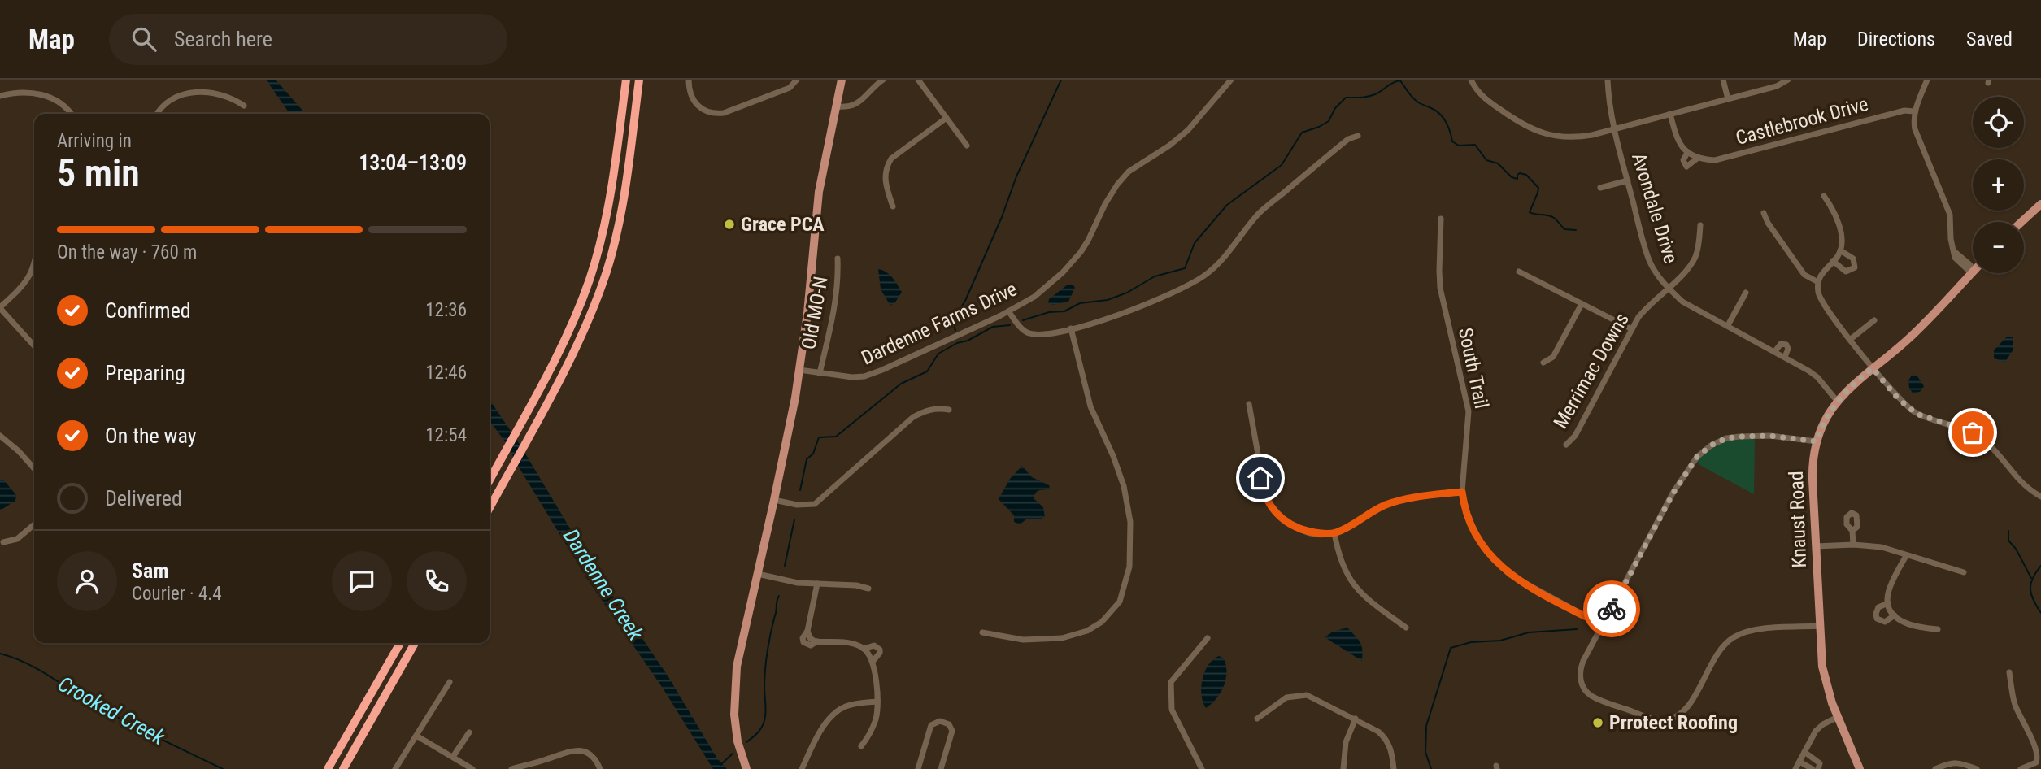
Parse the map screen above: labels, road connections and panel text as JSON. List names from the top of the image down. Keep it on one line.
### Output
{"streets":{"main road":["Knaust Road"],"street":["Castlebrook Drive","Avondale Drive","Old MO-N","Dardenne Farms Drive","South Trail","Merrimac Downs"]},"crossings":[["Avondale Drive","Merrimac Downs"],["Avondale Drive","Knaust Road"],["Old MO-N","Dardenne Farms Drive"]],"water":["Dardenne Creek","Crooked Creek"],"places":["Grace PCA","Prrotect Roofing"],"page":{"header":"Map","search":"Search here","nav":["Map","Directions","Saved"],"map_buttons":["+","−"],"heading":["5 min","Arriving in","13:04–13:09"],"panel":["Sam","Courier · 4.4"],"bar":"On the way · 760 m","list":[["Confirmed","12:36"],["Preparing","12:46"],["On the way","12:54"],"Delivered"]}}
